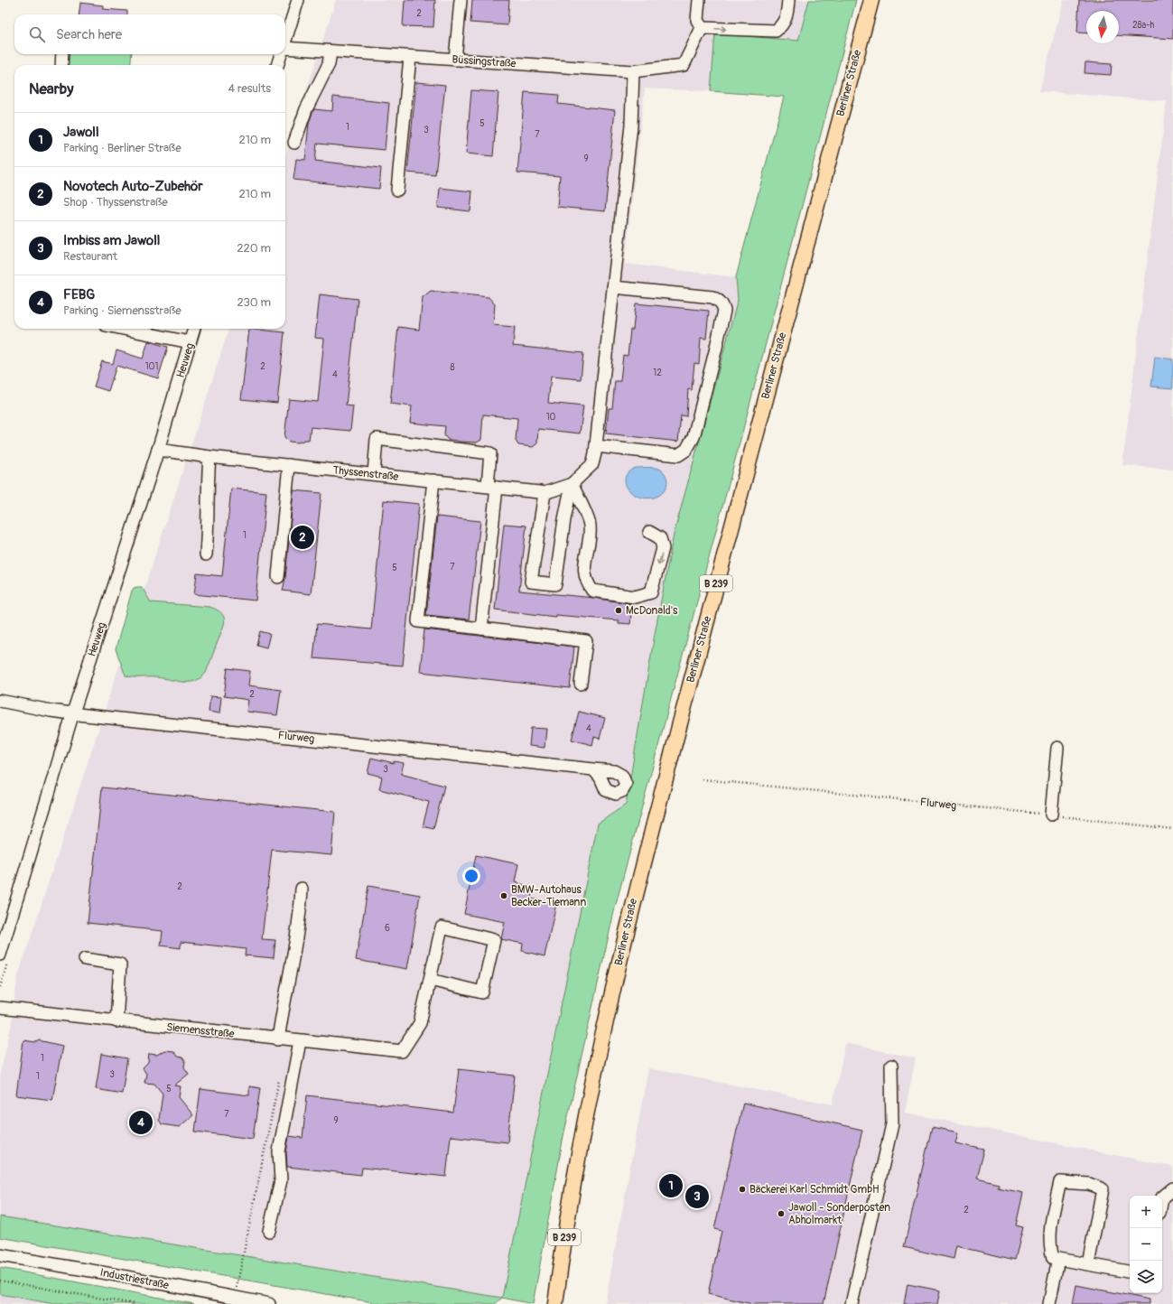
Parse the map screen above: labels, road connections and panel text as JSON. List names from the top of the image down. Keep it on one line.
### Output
{"streets":{"main road":["Berliner Straße","B 239"],"street":["Büssingstraße","Heuweg","Thyssenstraße","Flurweg","Siemensstraße","Industriestraße"]},"crossings":[["Heuweg","Thyssenstraße"],["Heuweg","Flurweg"]],"places":["McDonald's","BMW-Autohaus Becker-Tiemann","Bäckerei Karl Schmidt GmbH","Jawoll - Sonderposten Abholmarkt"],"house_numbers":["2","28a-h","5","1","3","7","9","101","2","8","12","4","10","1","7","5","2","4","3","2","6","1","3","1","5","7","9","2"],"north":"bottom","page":{"search":"Search here","heading":["Nearby","4 results"],"list":[{"mark":"1","name":"Jawoll","note":"Parking · Berliner Straße","value":"210 m"},{"mark":"2","name":"Novotech Auto-Zubehör","note":"Shop · Thyssenstraße","value":"210 m"},{"mark":"3","name":"Imbiss am Jawoll","note":"Restaurant","value":"220 m"},{"mark":"4","name":"FEBG","note":"Parking · Siemensstraße","value":"230 m"}],"pins":["2","4","1","3"],"map_buttons":["+","−"]}}
